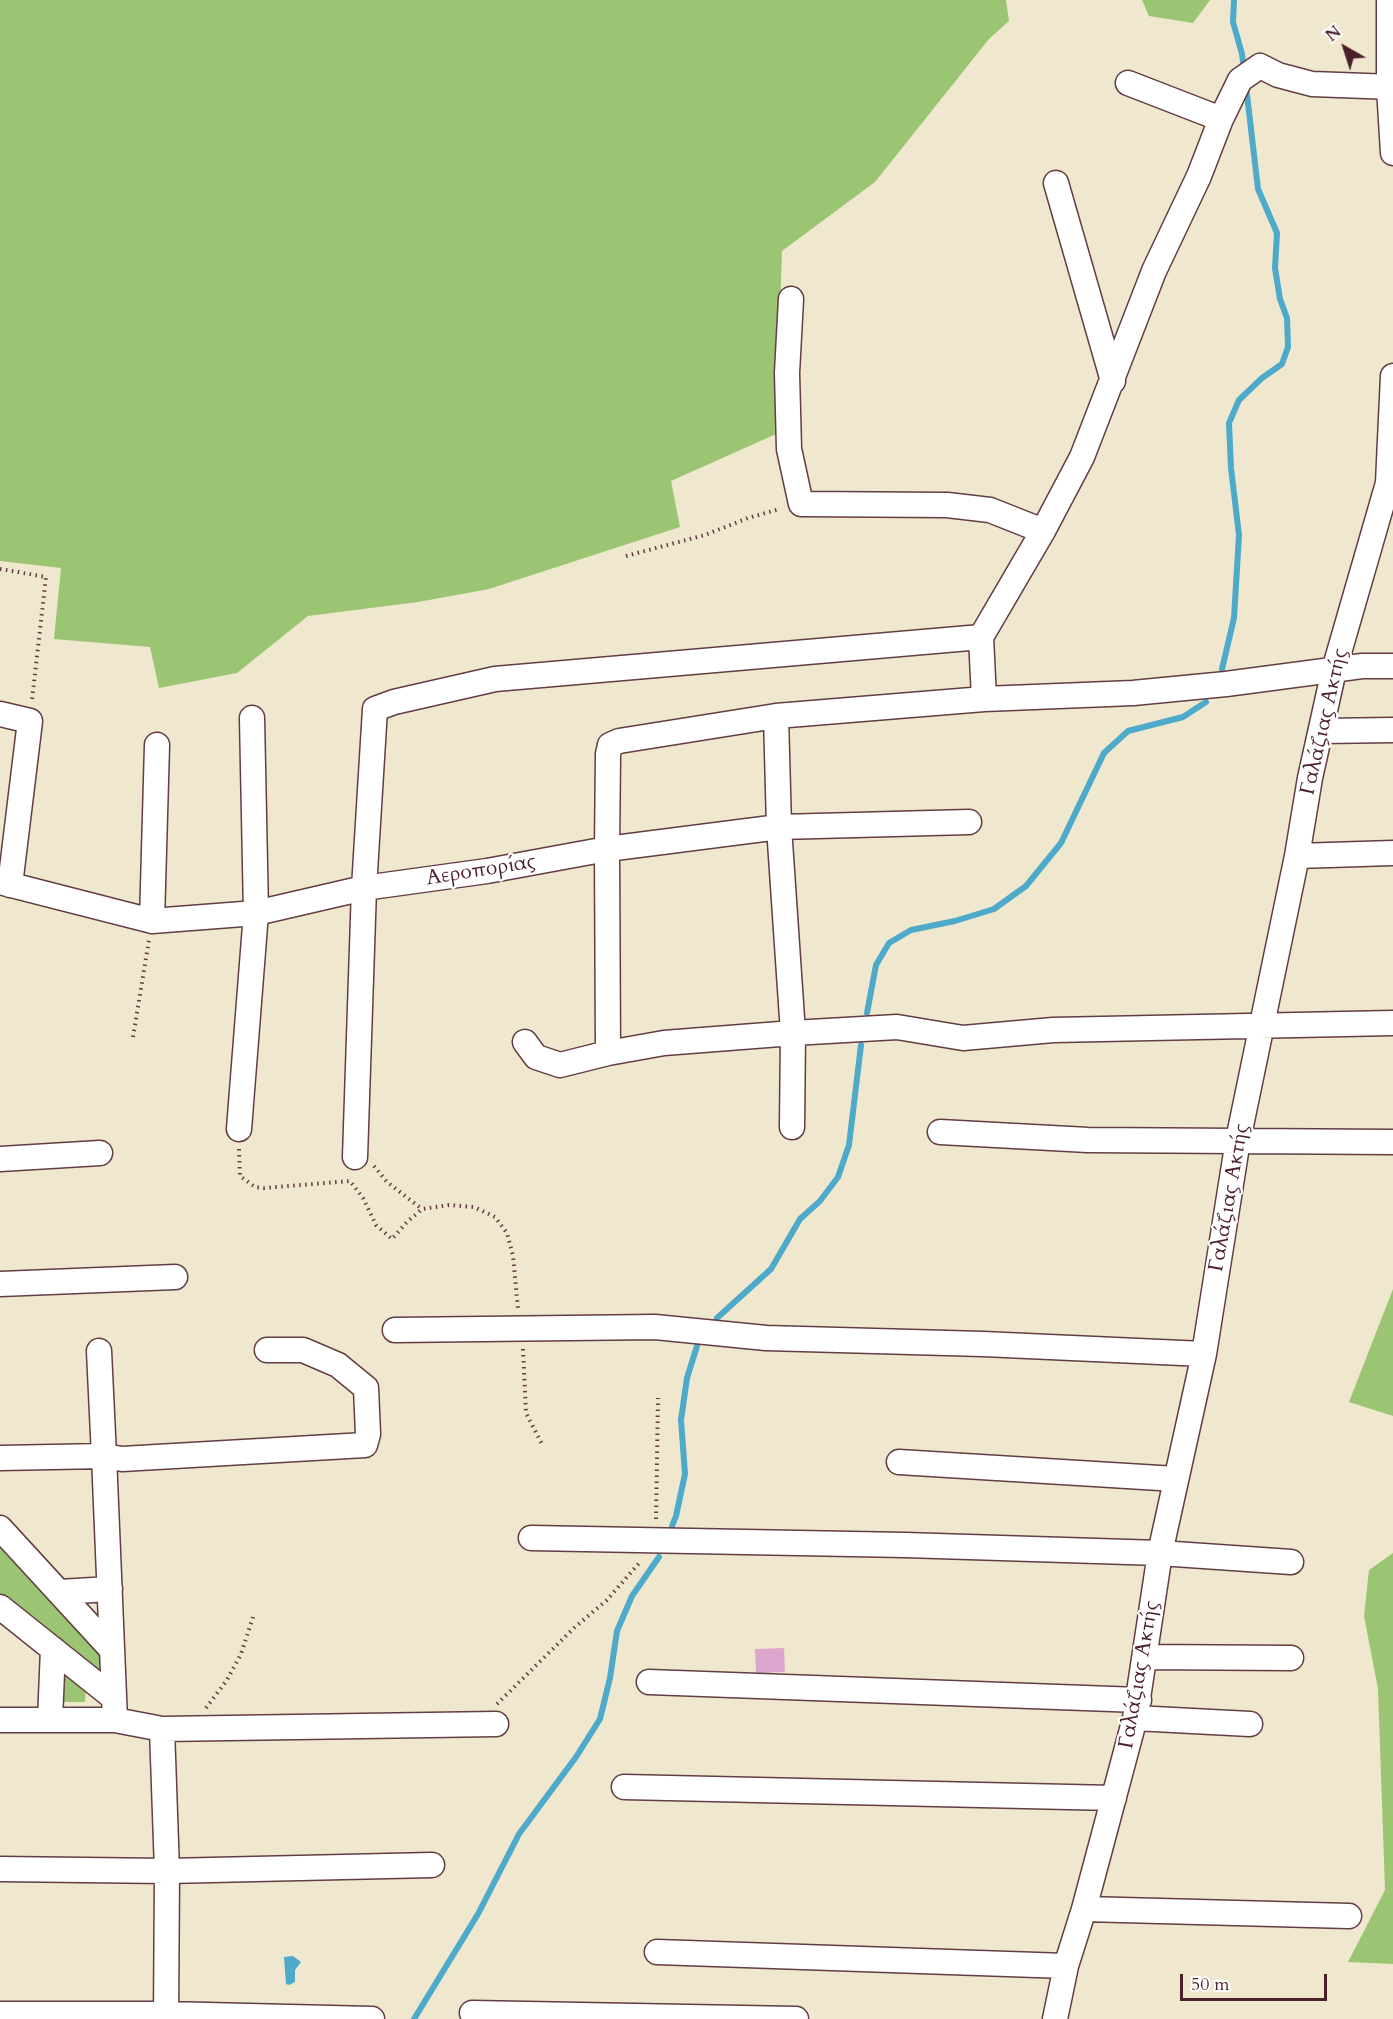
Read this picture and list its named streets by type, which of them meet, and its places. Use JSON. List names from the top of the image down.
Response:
{
  "streets": {
    "street": ["Γαλάζιας Ακτής", "Αεροπορίας"]
  },
  "scale_bar": "50 m",
  "north": "top left"
}
